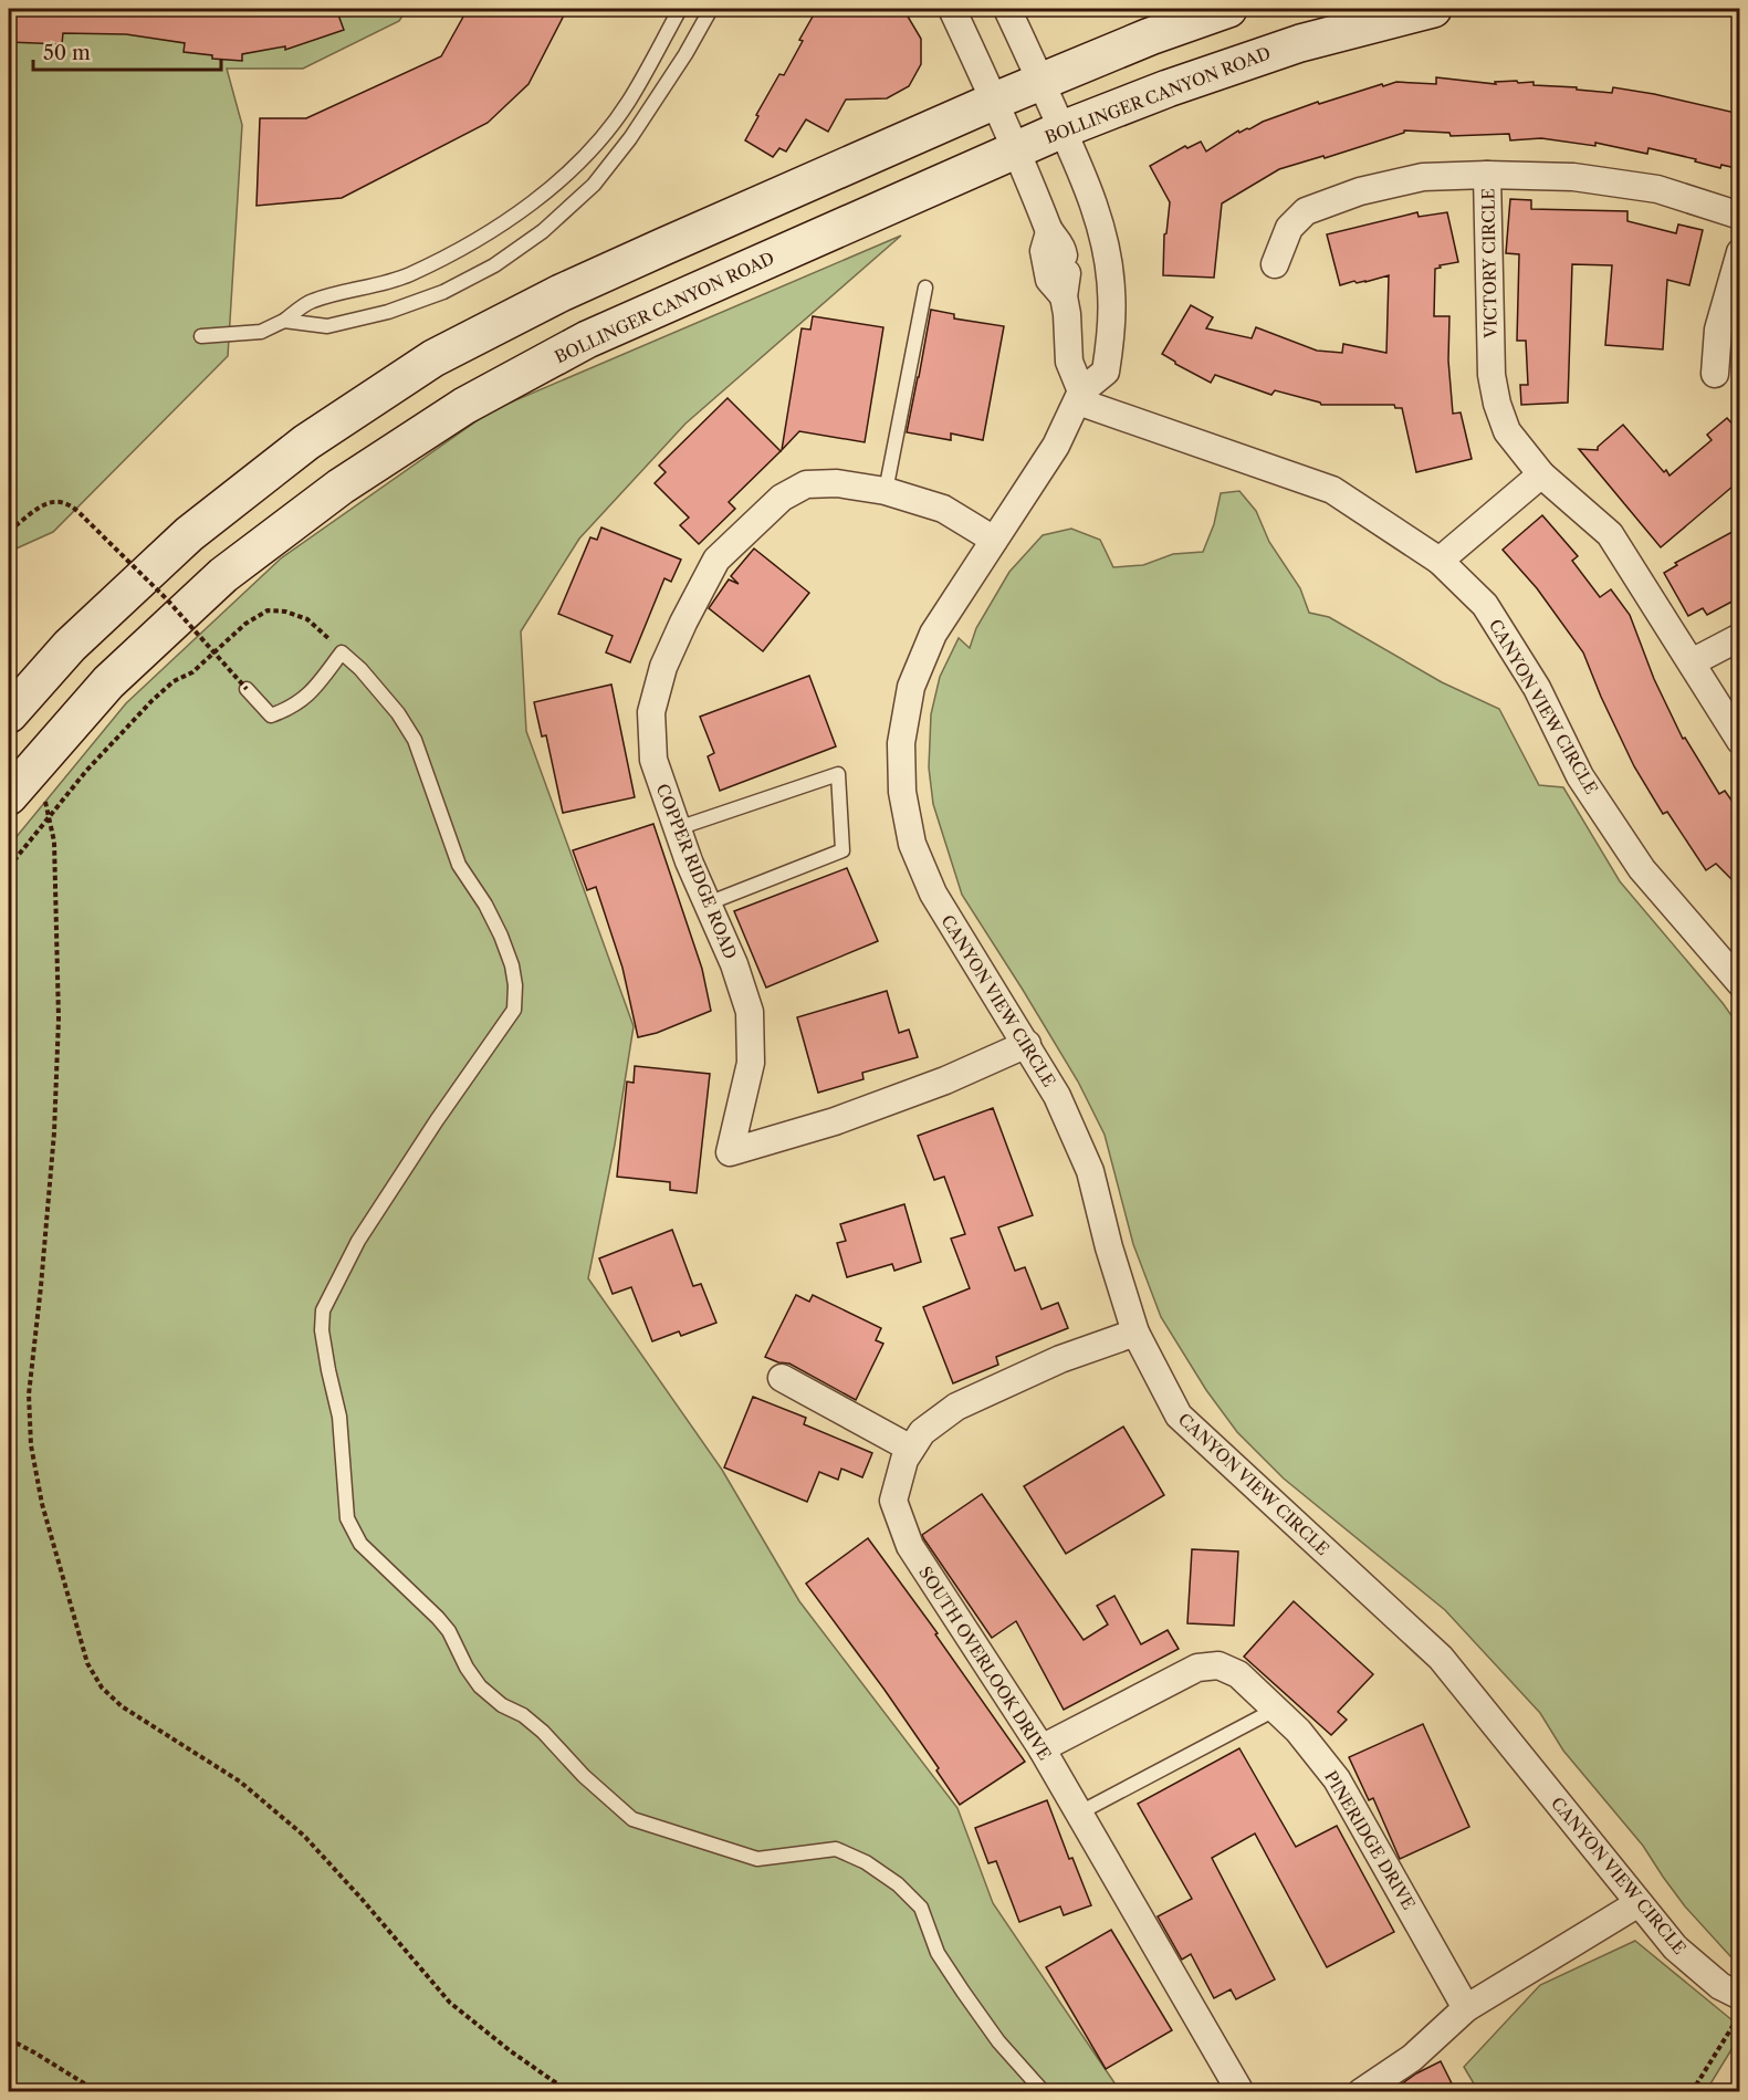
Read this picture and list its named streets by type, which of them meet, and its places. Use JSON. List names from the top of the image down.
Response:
{
  "streets": {
    "main road": ["BOLLINGER CANYON ROAD"],
    "street": [
      "VICTORY CIRCLE",
      "CANYON VIEW CIRCLE",
      "COPPER RIDGE ROAD",
      "SOUTH OVERLOOK DRIVE",
      "PINERIDGE DRIVE"
    ]
  },
  "crossings": [
    ["BOLLINGER CANYON ROAD", "CANYON VIEW CIRCLE"],
    ["CANYON VIEW CIRCLE", "COPPER RIDGE ROAD"],
    ["CANYON VIEW CIRCLE", "SOUTH OVERLOOK DRIVE"],
    ["SOUTH OVERLOOK DRIVE", "PINERIDGE DRIVE"]
  ],
  "scale_bar": "50 m"
}
